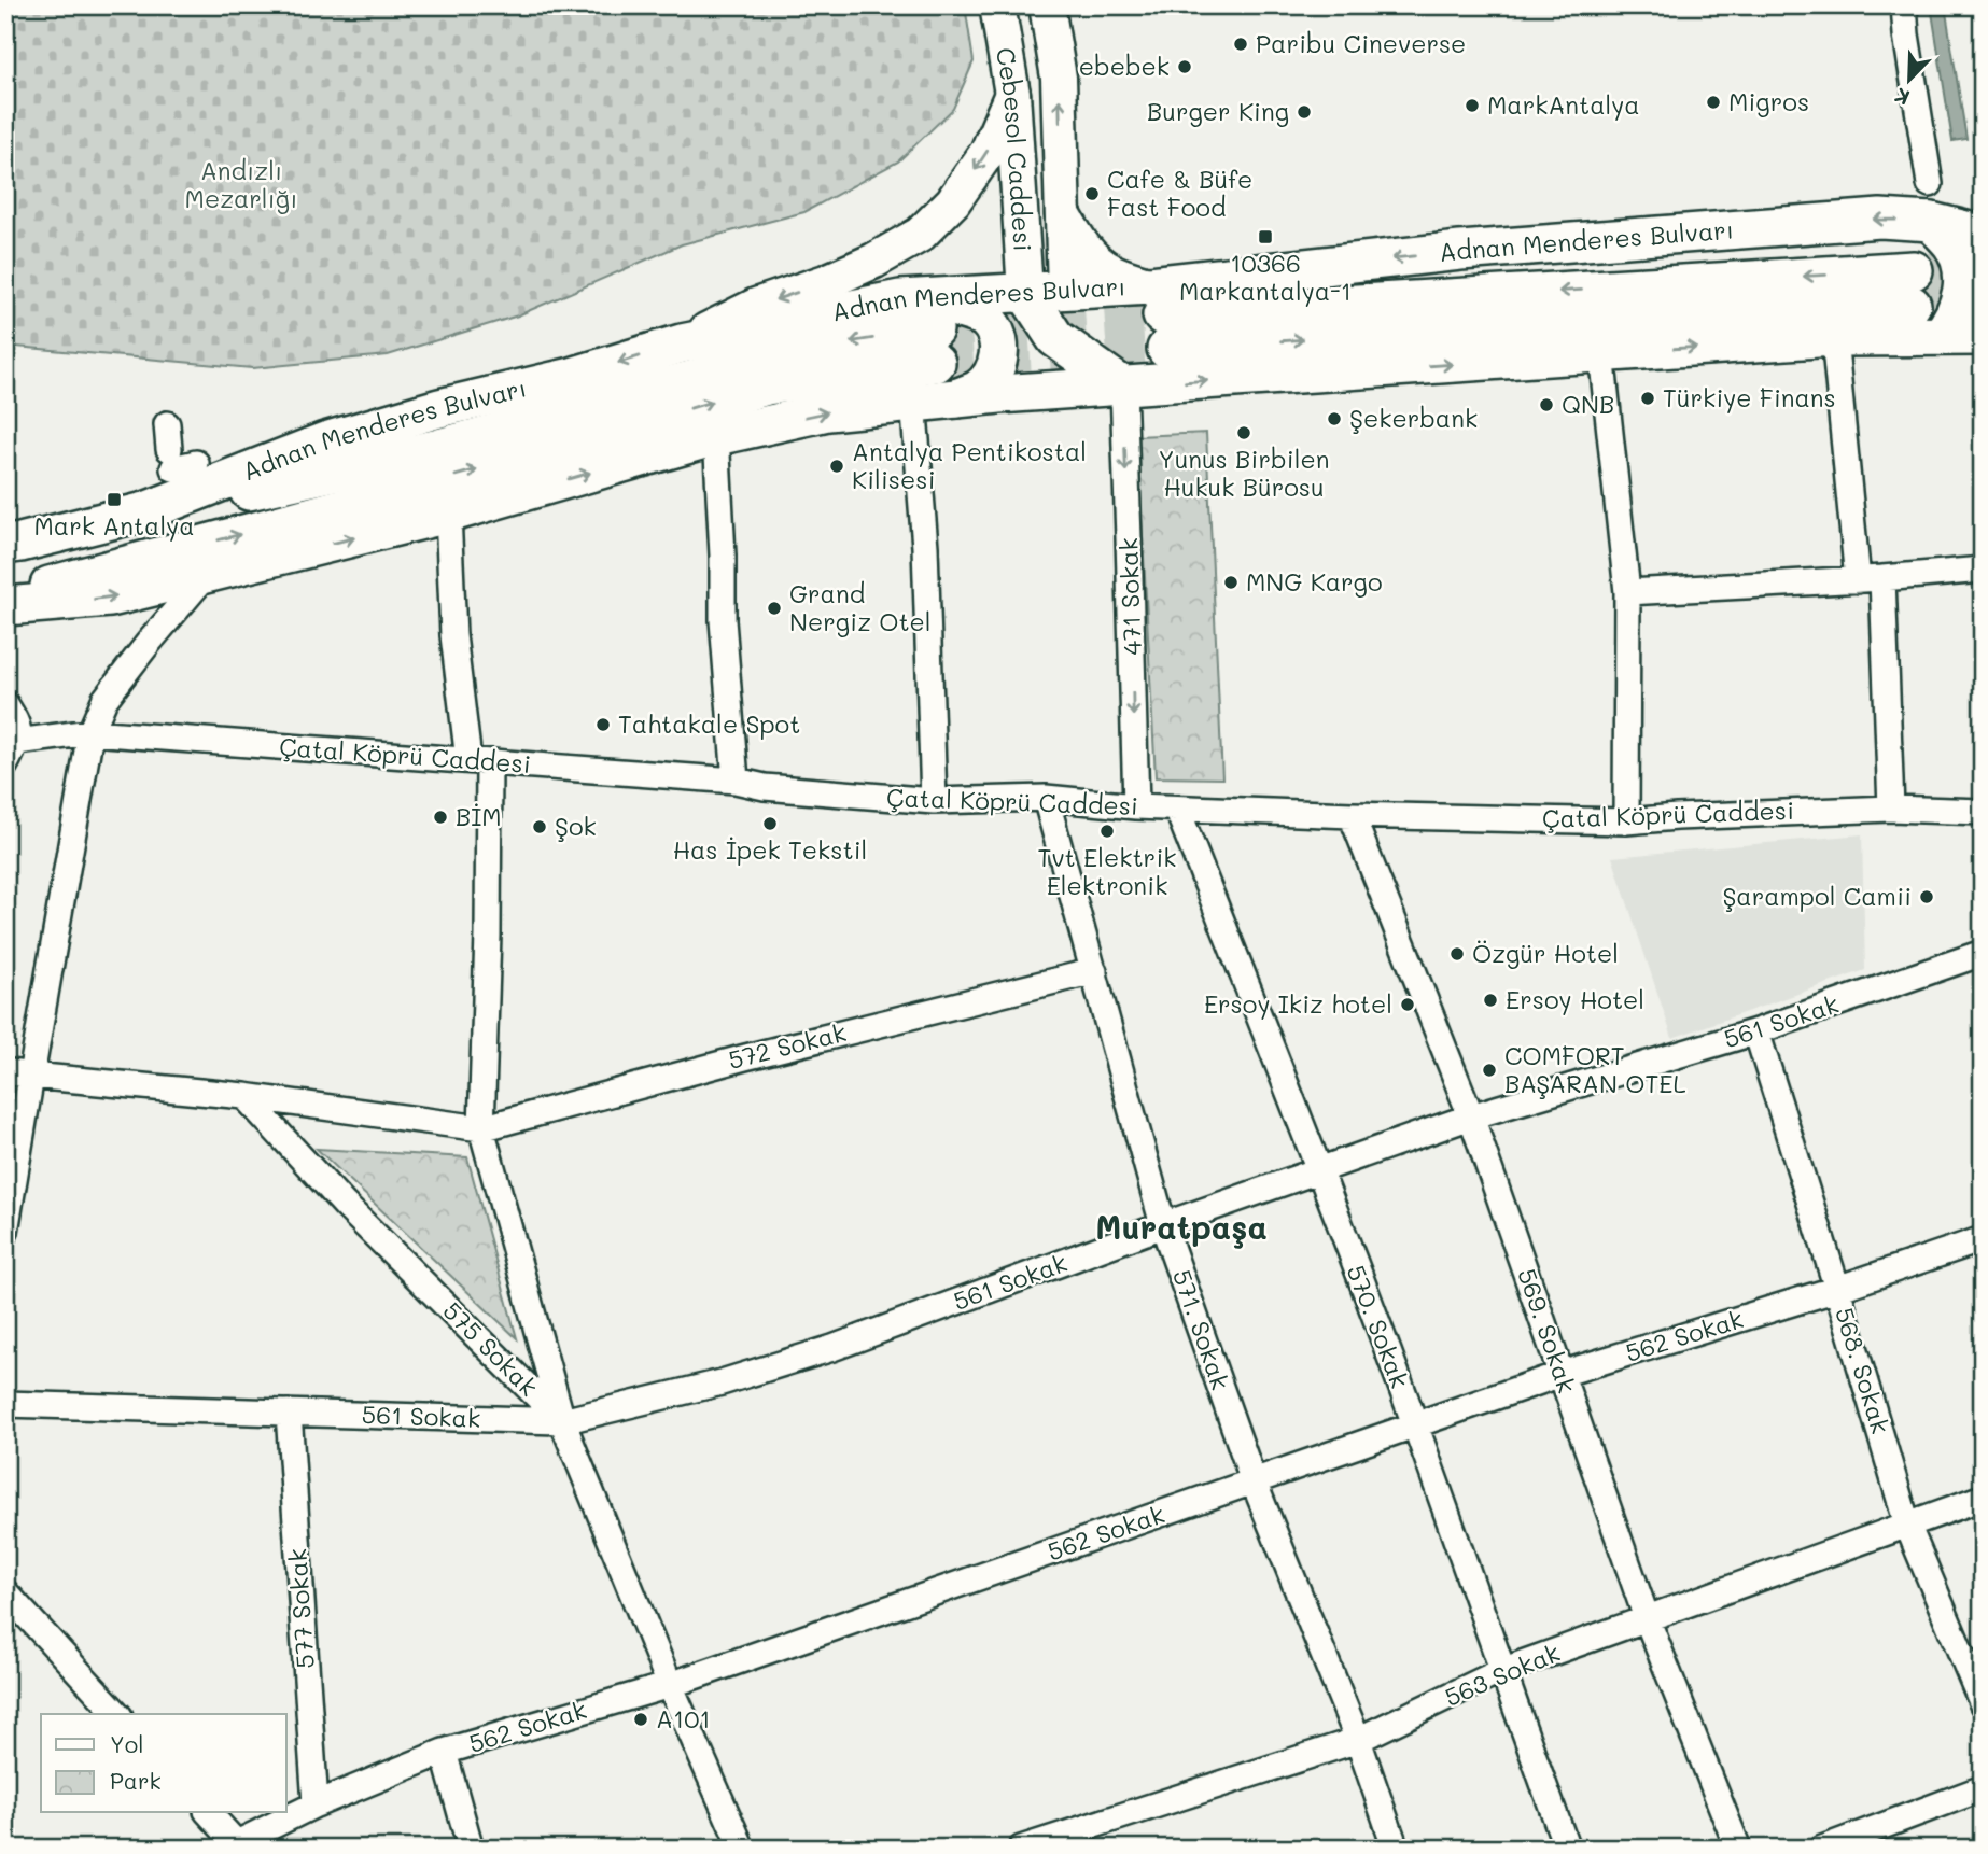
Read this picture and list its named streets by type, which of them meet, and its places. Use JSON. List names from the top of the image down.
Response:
{
  "streets": {
    "main road": ["Cebesol Caddesi", "Adnan Menderes Bulvarı"],
    "street": [
      "471 Sokak",
      "Çatal Köprü Caddesi",
      "561 Sokak",
      "572 Sokak",
      "570. Sokak",
      "571. Sokak",
      "569. Sokak",
      "562 Sokak",
      "575 Sokak",
      "568. Sokak",
      "577 Sokak",
      "563 Sokak"
    ]
  },
  "crossings": [
    ["Cebesol Caddesi", "Adnan Menderes Bulvarı"],
    ["471 Sokak", "Çatal Köprü Caddesi"],
    ["Çatal Köprü Caddesi", "570. Sokak"],
    ["Çatal Köprü Caddesi", "571. Sokak"],
    ["Çatal Köprü Caddesi", "569. Sokak"],
    ["561 Sokak", "570. Sokak"],
    ["561 Sokak", "571. Sokak"],
    ["561 Sokak", "569. Sokak"],
    ["561 Sokak", "575 Sokak"],
    ["561 Sokak", "568. Sokak"],
    ["561 Sokak", "577 Sokak"],
    ["572 Sokak", "571. Sokak"],
    ["570. Sokak", "562 Sokak"],
    ["570. Sokak", "563 Sokak"],
    ["571. Sokak", "562 Sokak"],
    ["571. Sokak", "563 Sokak"],
    ["569. Sokak", "562 Sokak"],
    ["569. Sokak", "563 Sokak"],
    ["562 Sokak", "575 Sokak"],
    ["562 Sokak", "568. Sokak"],
    ["562 Sokak", "577 Sokak"],
    ["568. Sokak", "563 Sokak"]
  ],
  "districts": ["Muratpaşa"],
  "parks": ["Andızlı Mezarlığı"],
  "places": {
    "other": [
      "Paribu Cineverse",
      "ebebek",
      "Migros",
      "MarkAntalya",
      "Burger King",
      "Cafe & Büfe Fast Food",
      "Türkiye Finans",
      "QNB",
      "Şekerbank",
      "Yunus Birbilen Hukuk Bürosu",
      "Antalya Pentikostal Kilisesi",
      "MNG Kargo",
      "Grand Nergiz Otel",
      "Tahtakale Spot",
      "BİM",
      "Has İpek Tekstil",
      "Şok",
      "Tvt Elektrik Elektronik",
      "Şarampol Camii",
      "Özgür Hotel",
      "Ersoy Hotel",
      "Ersoy Ikiz hotel",
      "COMFORT BAŞARAN OTEL",
      "A101"
    ],
    "transit": ["10366 Markantalya-1", "Mark Antalya"]
  },
  "legend": ["Yol", "Park"],
  "north": "bottom left"
}
